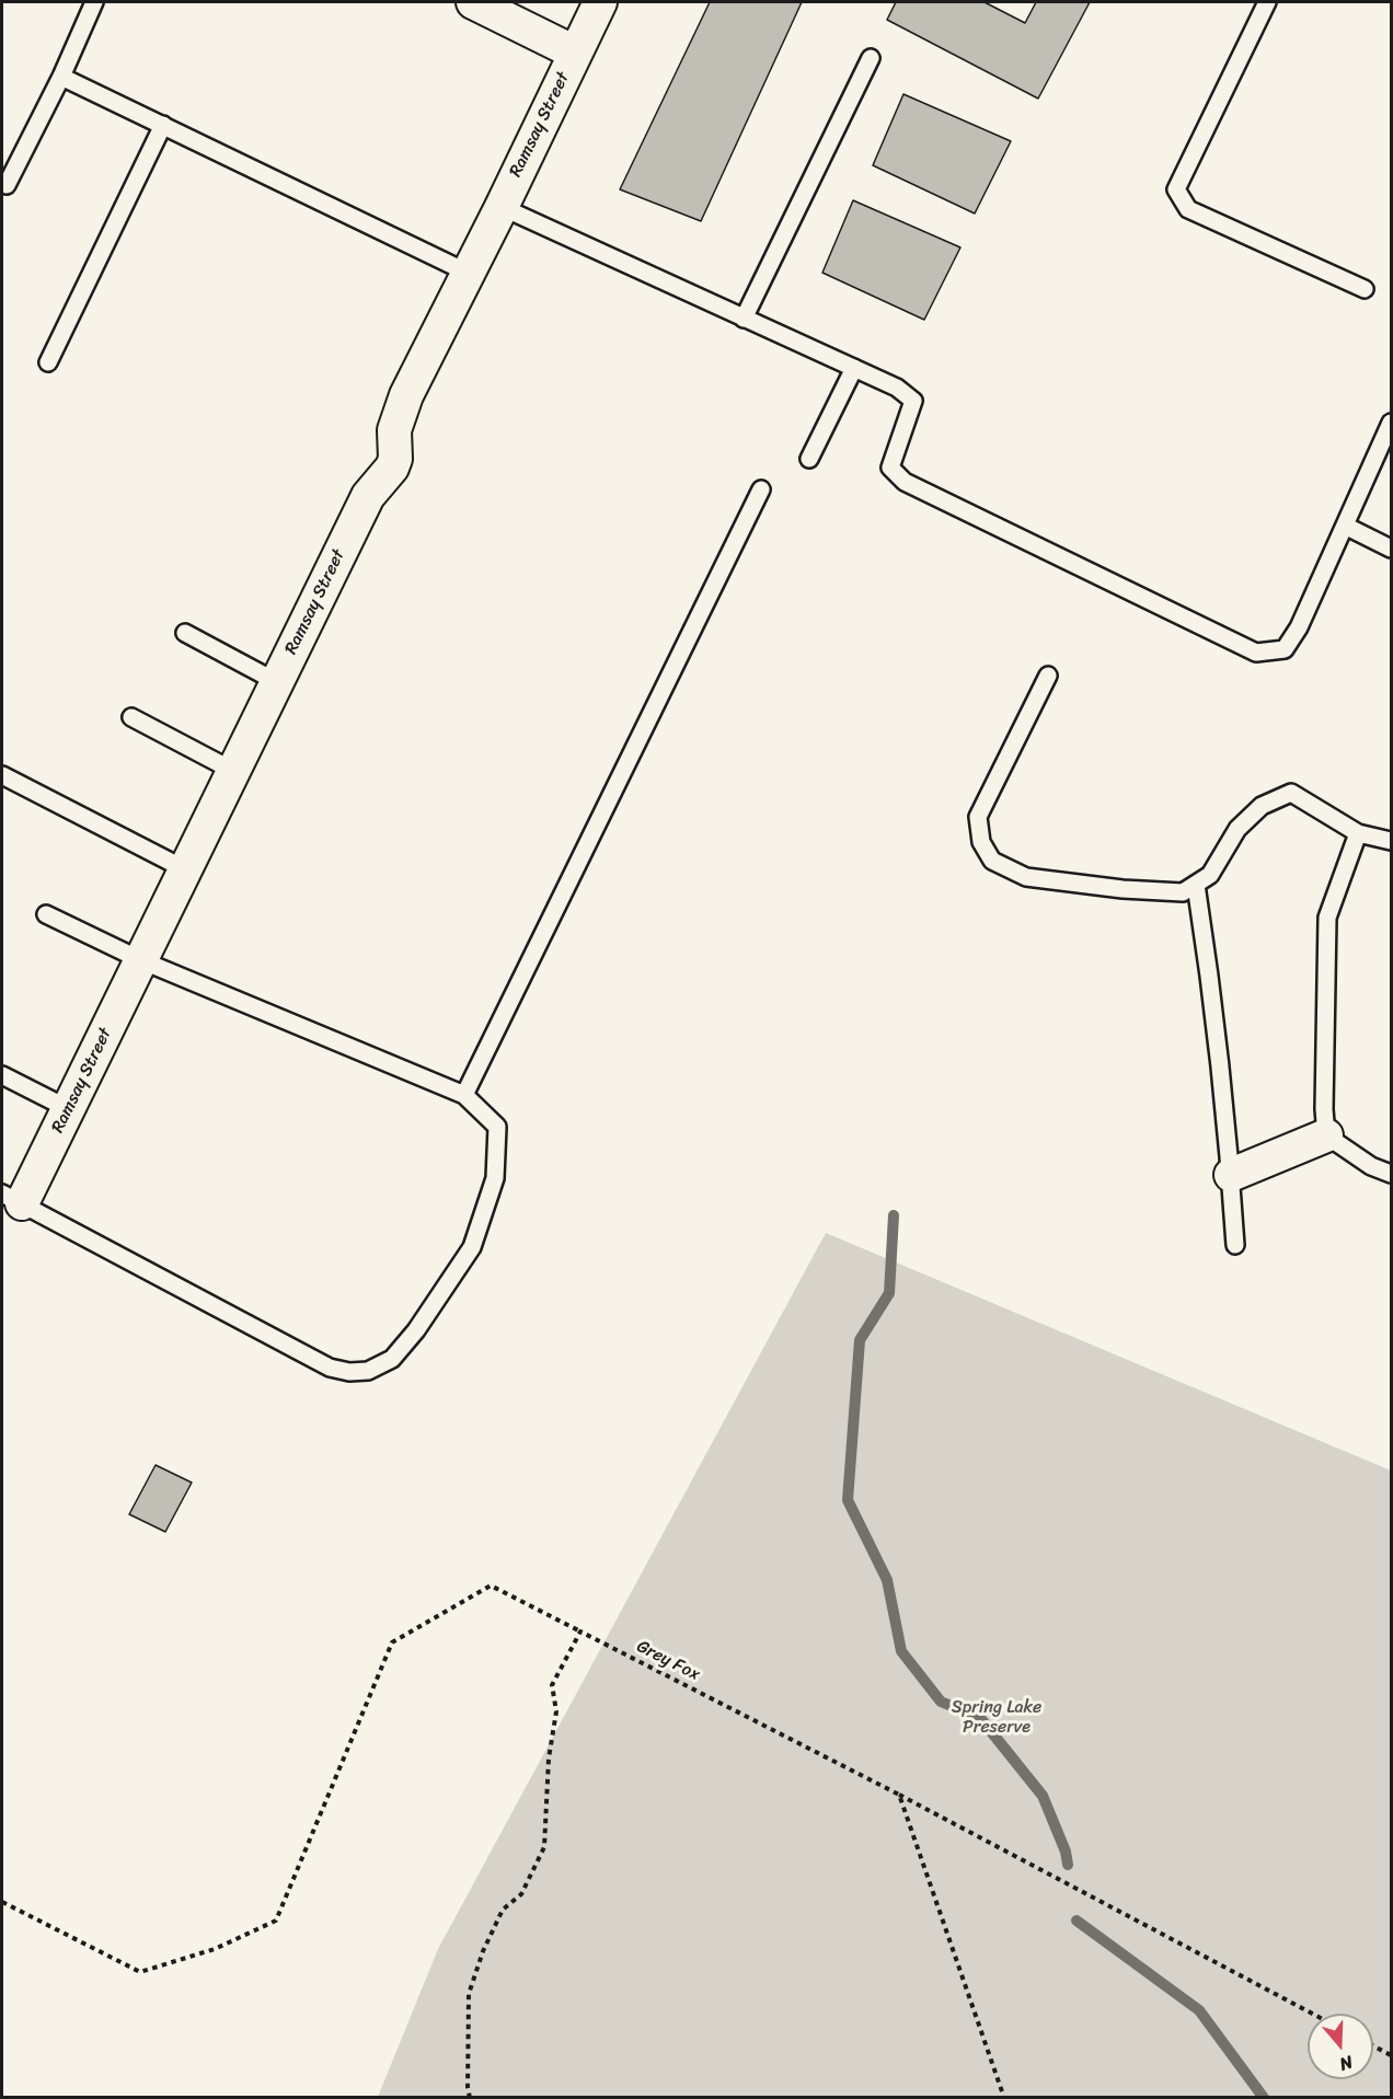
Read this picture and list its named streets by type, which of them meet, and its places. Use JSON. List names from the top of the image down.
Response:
{
  "streets": {
    "street": ["Ramsay Street"],
    "path": ["Grey Fox"]
  },
  "parks": ["Spring Lake Preserve"],
  "north": "bottom"
}
